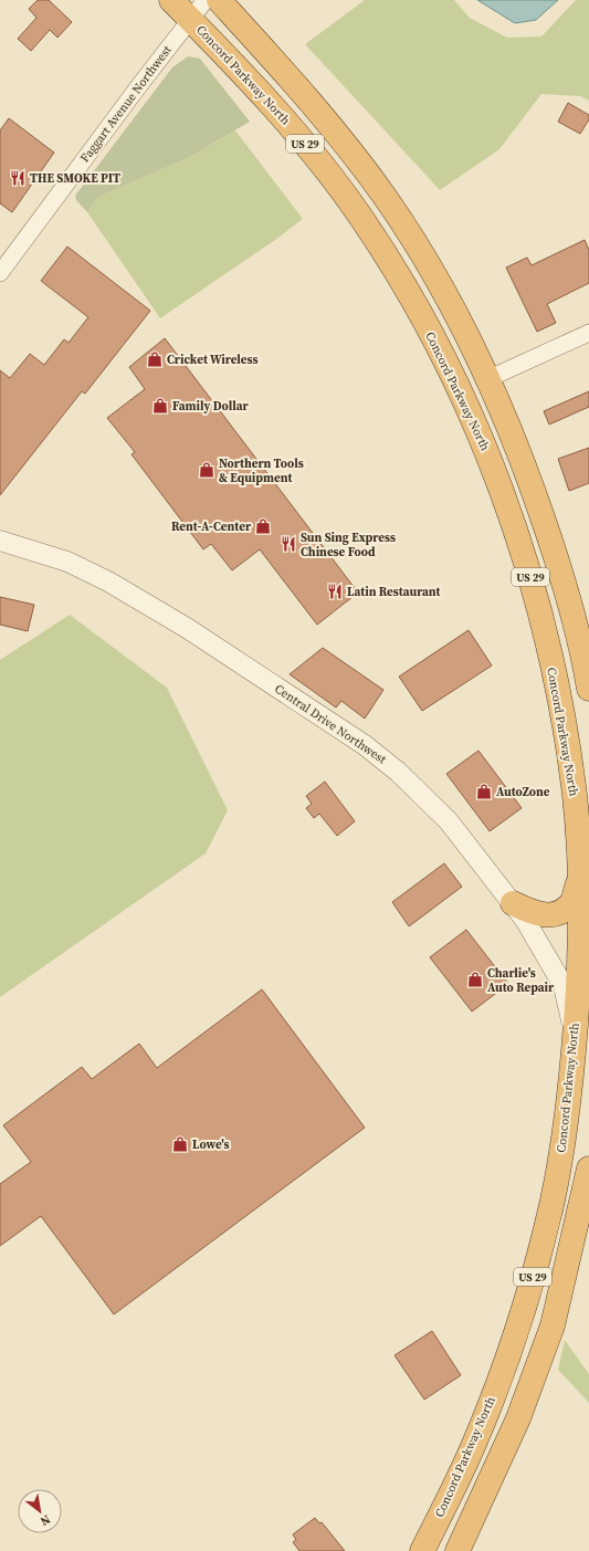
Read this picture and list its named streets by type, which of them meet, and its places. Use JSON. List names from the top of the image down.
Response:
{
  "streets": {
    "highway": ["Concord Parkway North", "US 29"],
    "street": ["Faggart Avenue Northwest", "Central Drive Northwest"]
  },
  "crossings": [
    ["Concord Parkway North", "Faggart Avenue Northwest"],
    ["Concord Parkway North", "Central Drive Northwest"]
  ],
  "places": {
    "restaurant": ["THE SMOKE PIT", "Sun Sing Express Chinese Food", "Latin Restaurant"],
    "shop": [
      "Cricket Wireless",
      "Family Dollar",
      "Northern Tools & Equipment",
      "Rent-A-Center",
      "AutoZone",
      "Charlie's Auto Repair",
      "Lowe's"
    ]
  },
  "north": "bottom right"
}
